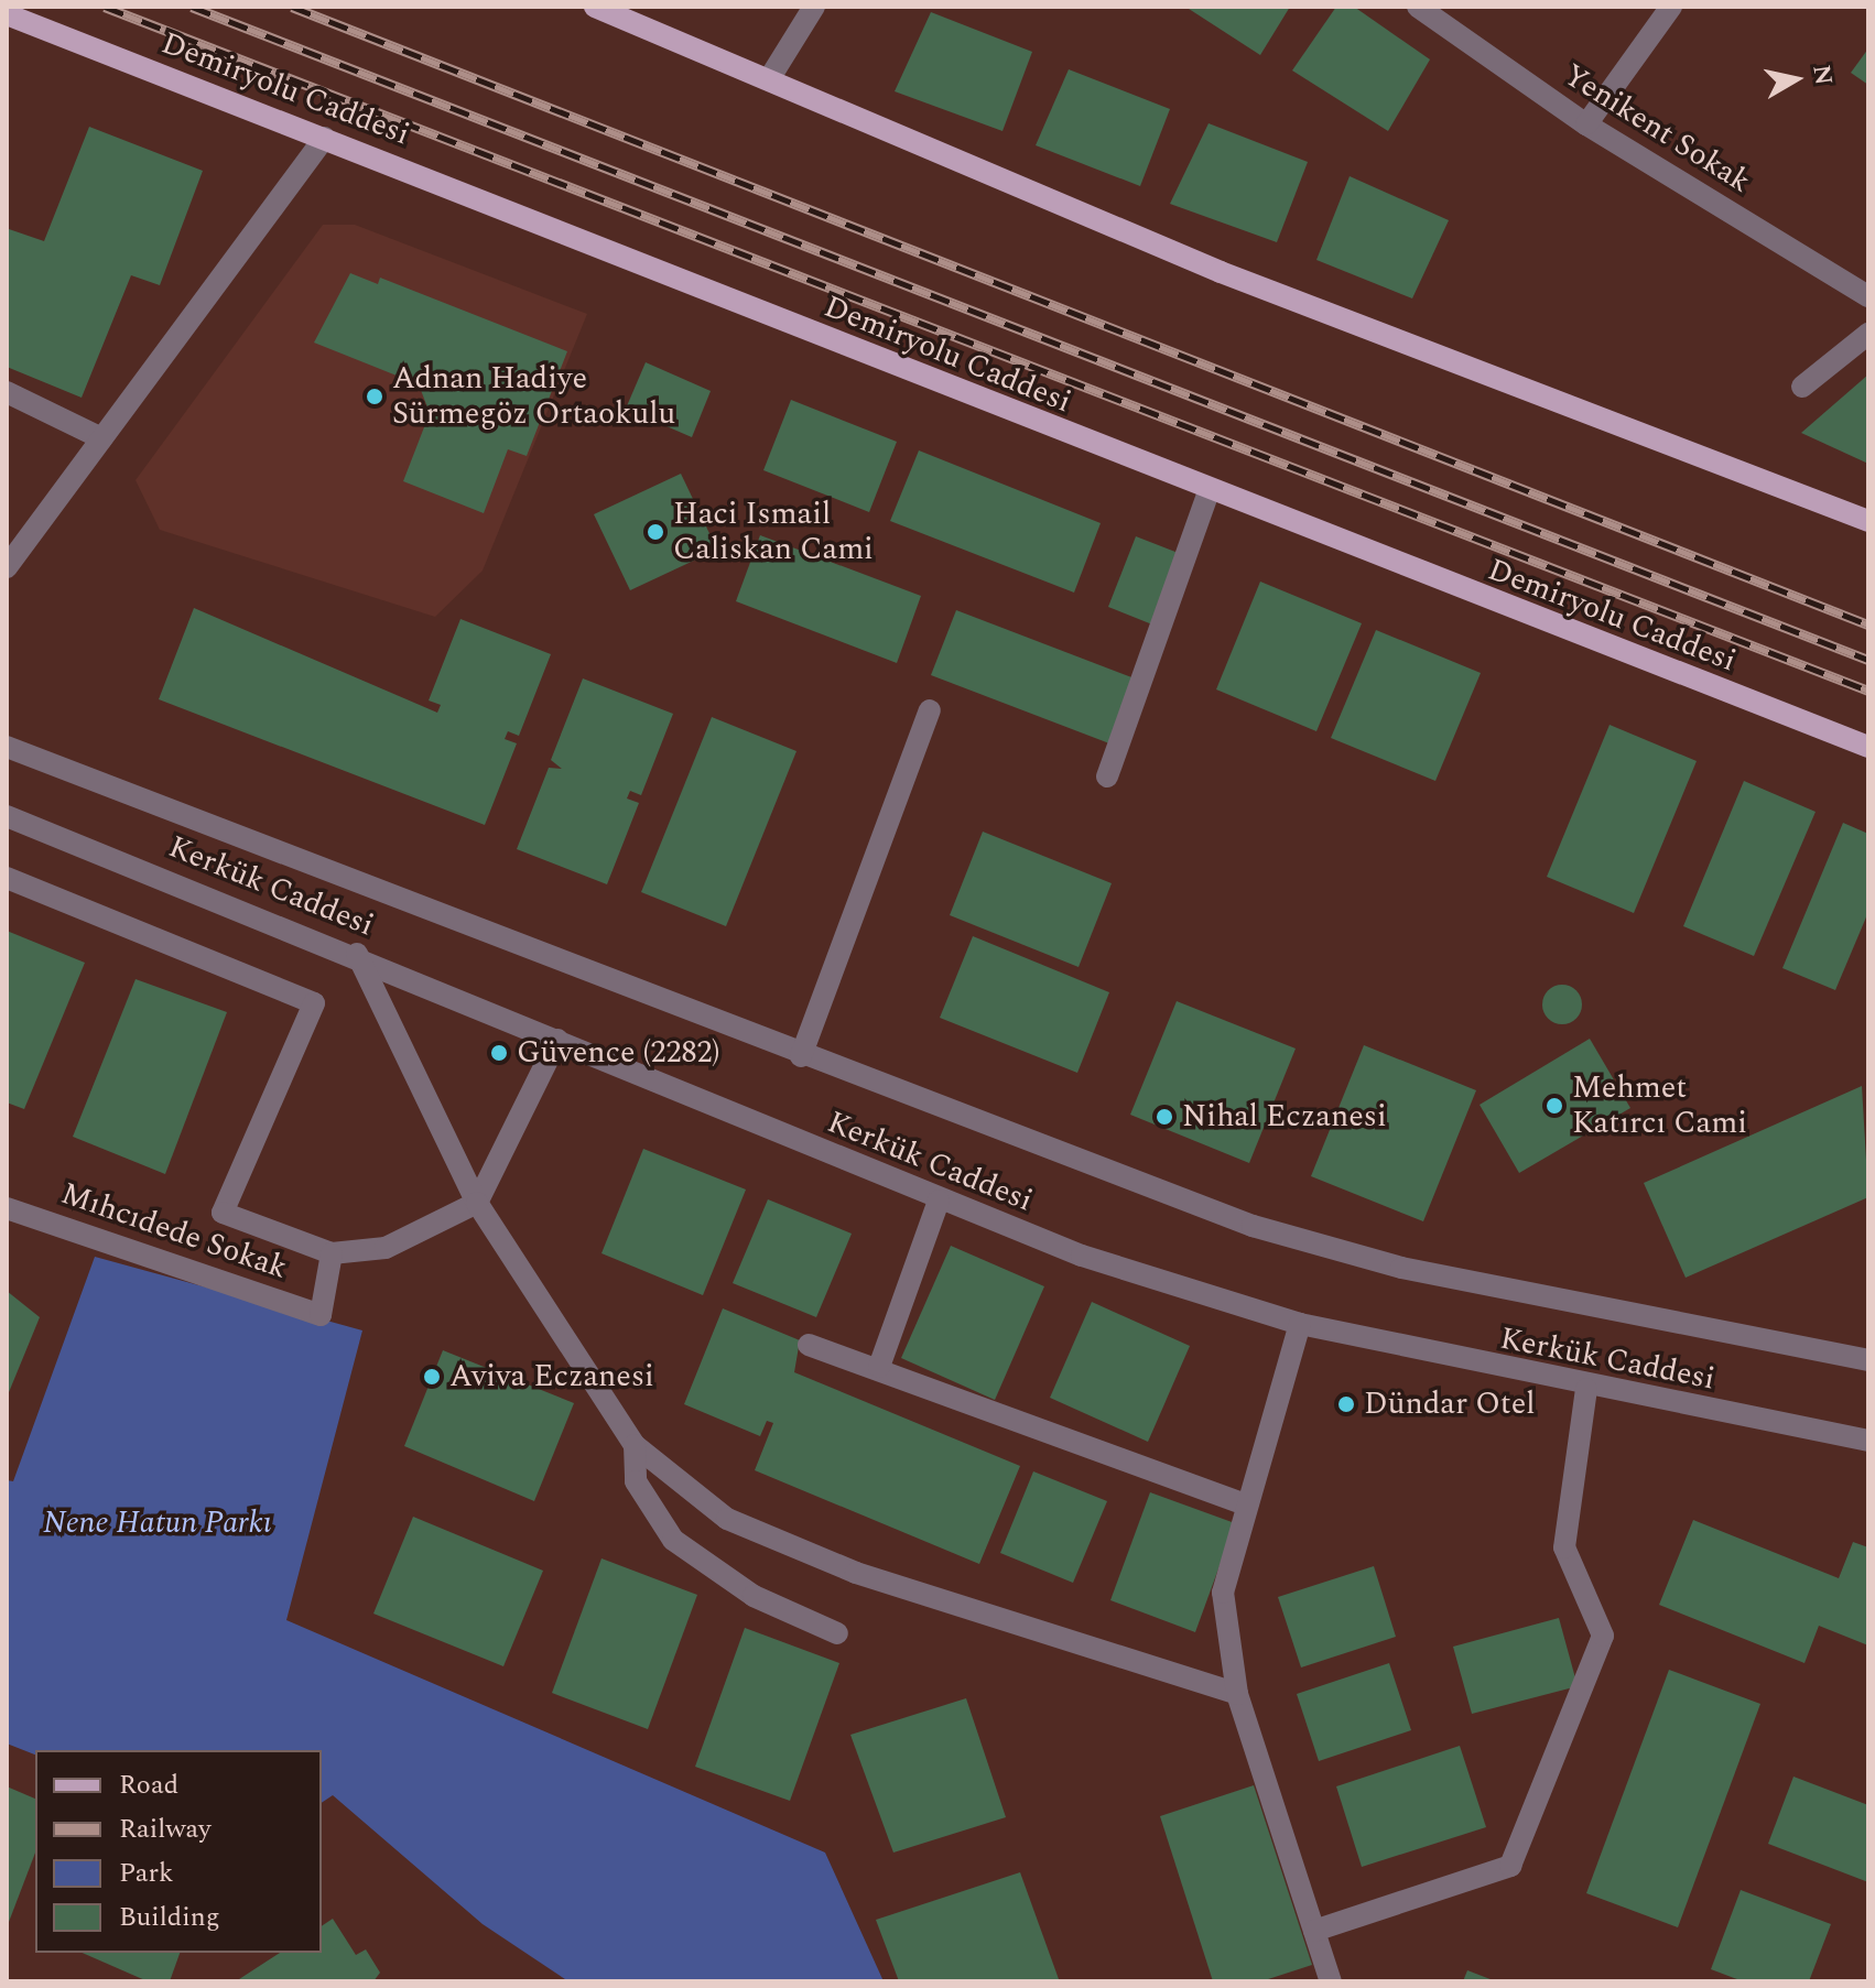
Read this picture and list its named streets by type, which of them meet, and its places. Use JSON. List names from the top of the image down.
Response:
{
  "streets": {
    "main road": ["Demiryolu Caddesi"],
    "street": ["Yenikent Sokak", "Kerkük Caddesi", "Mıhcıdede Sokak"]
  },
  "parks": ["Nene Hatun Parkı"],
  "places": [
    "Adnan Hadiye Sürmegöz Ortaokulu",
    "Haci Ismail Caliskan Cami",
    "Güvence (2282)",
    "Mehmet Katırcı Cami",
    "Nihal Eczanesi",
    "Aviva Eczanesi",
    "Dündar Otel"
  ],
  "legend": [
    "Road",
    "Railway",
    "Park",
    "Building"
  ],
  "north": "right"
}
